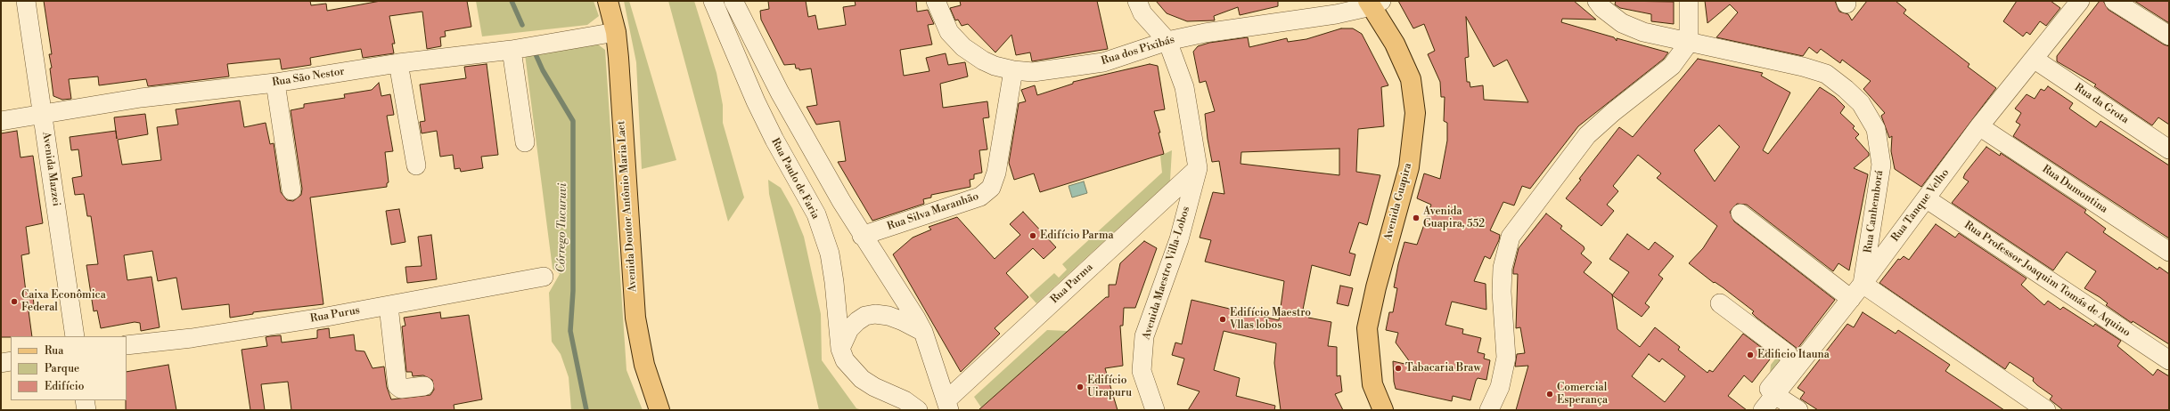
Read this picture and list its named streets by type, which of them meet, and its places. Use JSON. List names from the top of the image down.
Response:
{
  "streets": {
    "main road": ["Avenida Guapira", "Avenida Doutor Antônio Maria Laet"],
    "street": [
      "Rua dos Pixibás",
      "Rua São Nestor",
      "Rua da Grota",
      "Avenida Mazzei",
      "Rua Paulo de Faria",
      "Rua Dumontina",
      "Rua Tanque Velho",
      "Rua Silva Maranhão",
      "Rua Canhemborá",
      "Avenida Maestro Villa-Lobos",
      "Rua Professor Joaquim Tomás de Aquino",
      "Rua Parma",
      "Rua Purus"
    ]
  },
  "crossings": [
    ["Rua dos Pixibás", "Avenida Guapira"],
    ["Rua dos Pixibás", "Rua Silva Maranhão"],
    ["Rua dos Pixibás", "Avenida Maestro Villa-Lobos"],
    ["Rua São Nestor", "Avenida Mazzei"],
    ["Rua São Nestor", "Avenida Doutor Antônio Maria Laet"],
    ["Rua da Grota", "Rua Tanque Velho"],
    ["Rua Dumontina", "Rua Tanque Velho"],
    ["Rua Tanque Velho", "Rua Canhemborá"],
    ["Rua Tanque Velho", "Rua Professor Joaquim Tomás de Aquino"],
    ["Avenida Maestro Villa-Lobos", "Rua Parma"]
  ],
  "water": ["Córrego Tucuruvi"],
  "places": [
    "Avenida Guapira, 552",
    "Edifício Parma",
    "Caixa Econômica Federal",
    "Edifício Maestro Vllas lobos",
    "Edificio Itauna",
    "Tabacaria Braw",
    "Edifício Uirapuru",
    "Comercial Esperança"
  ],
  "legend": ["Rua", "Parque", "Edifício"]
}
